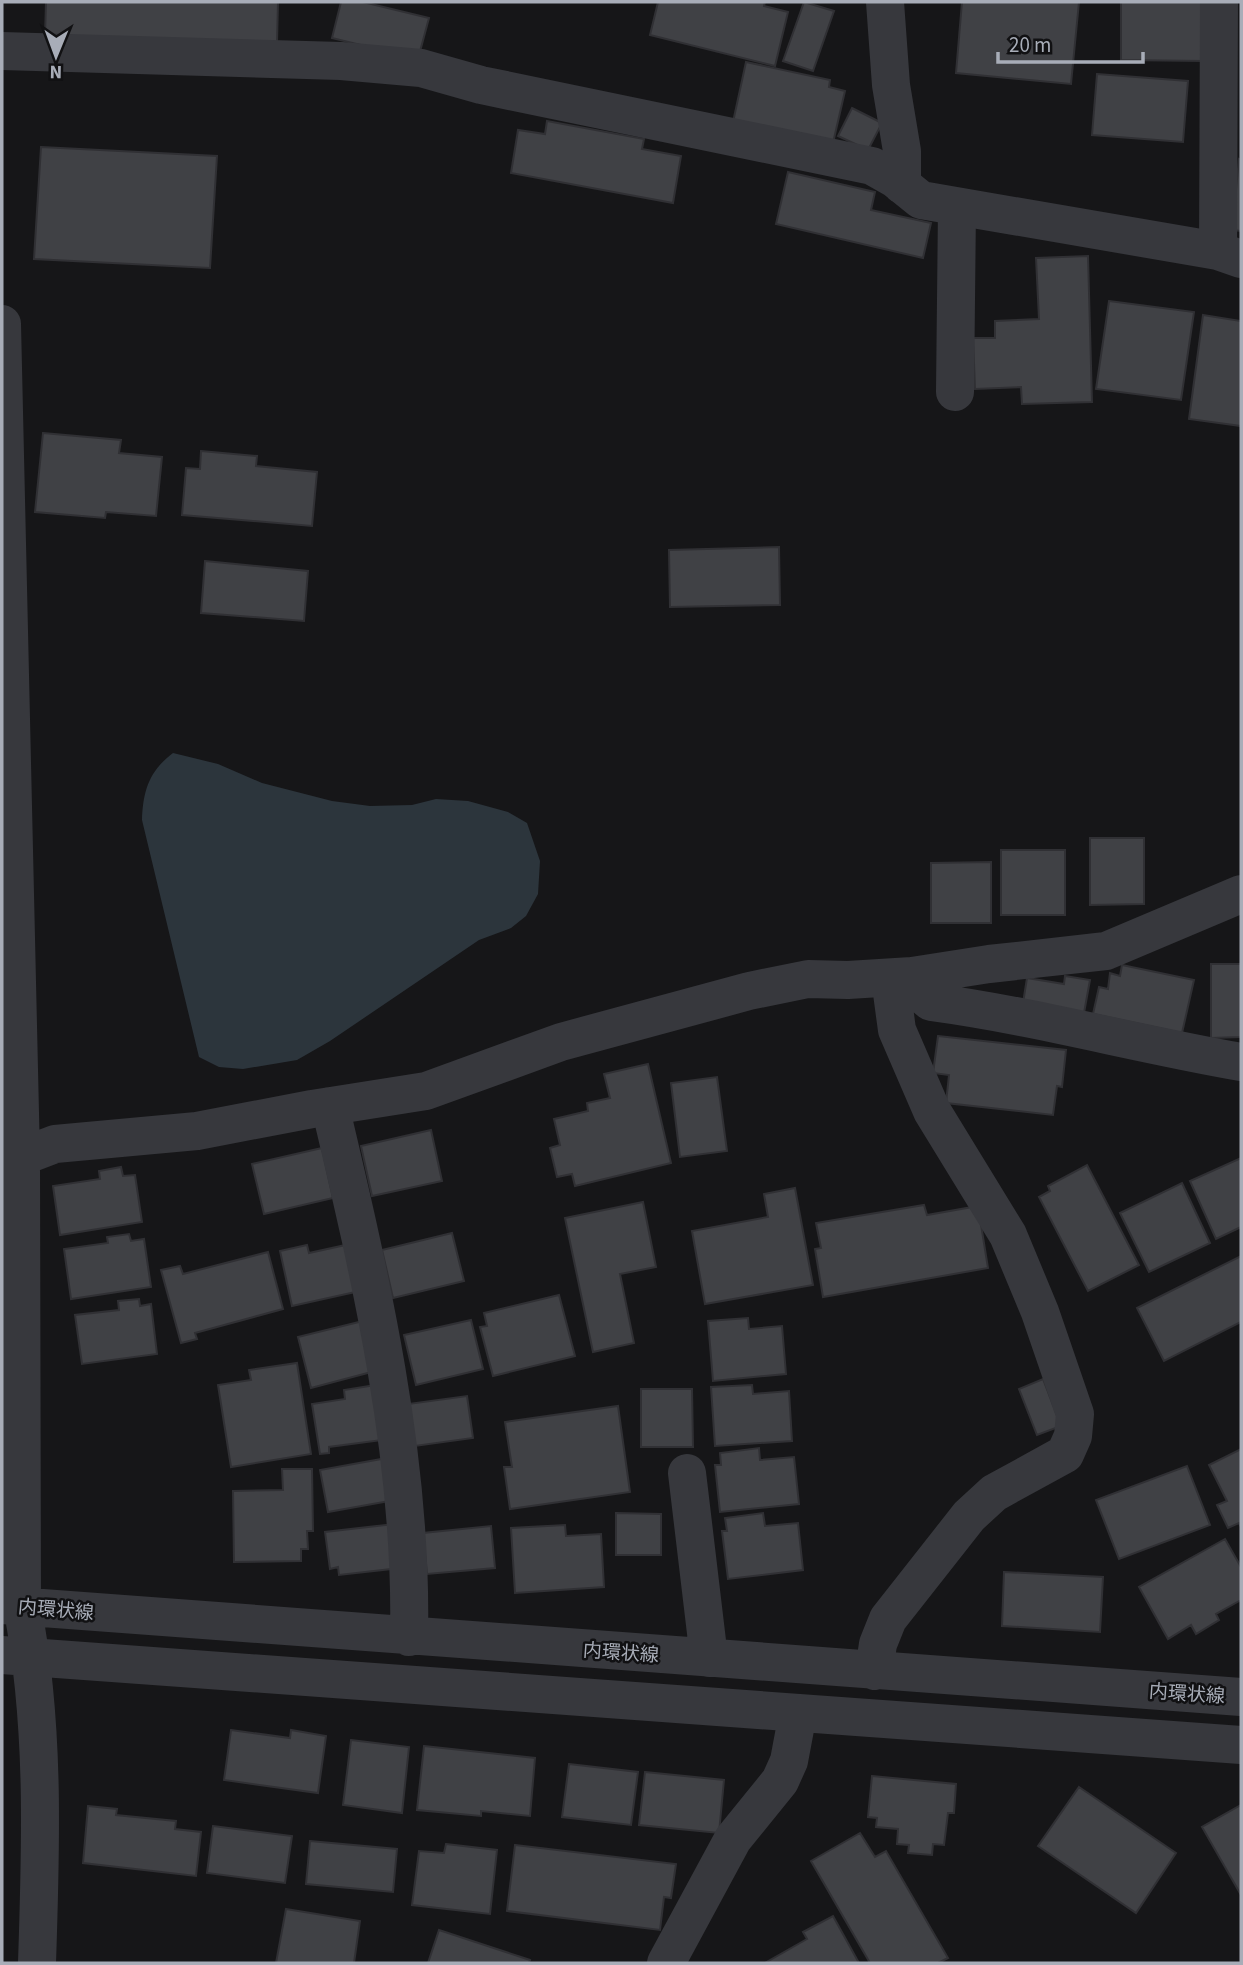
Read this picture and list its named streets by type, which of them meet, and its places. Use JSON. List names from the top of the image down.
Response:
{
  "streets": {
    "street": ["内環状線"]
  },
  "scale_bar": "20 m",
  "north": "bottom"
}
